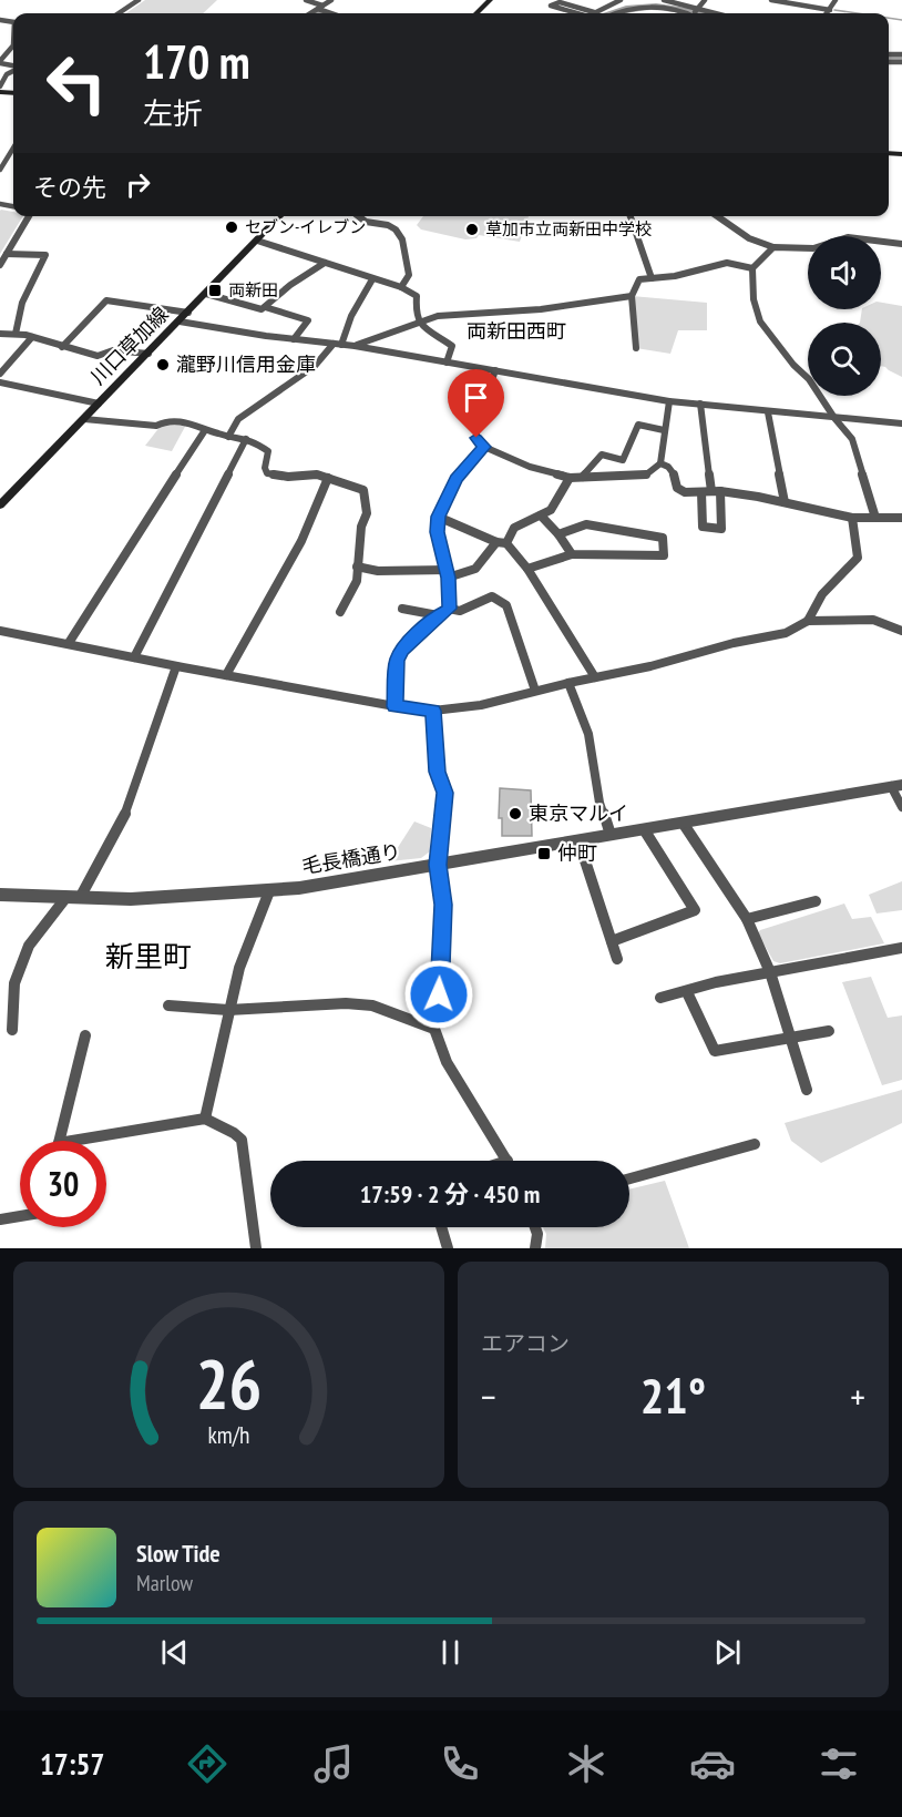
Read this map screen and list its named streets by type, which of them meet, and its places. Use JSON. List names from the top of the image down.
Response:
{
  "streets": {
    "main road": ["川口草加線"],
    "street": ["毛長橋通り"]
  },
  "districts": ["両新田西町", "新里町"],
  "places": {
    "other": [
      "セブン-イレブン",
      "草加市立両新田中学校",
      "瀧野川信用金庫",
      "東京マルイ"
    ],
    "transit": ["両新田", "仲町"]
  },
  "page": {
    "turn": ["170 m", "左折"],
    "then": "その先",
    "limit": "30",
    "trip": "17:59 · 2 分 · 450 m",
    "tile": "エアコン",
    "heat": ["−", "21°", "+"],
    "song": ["Slow Tide", "Marlow"],
    "tabs": "17:57",
    "gauge": ["26", "km/h"]
  }
}
